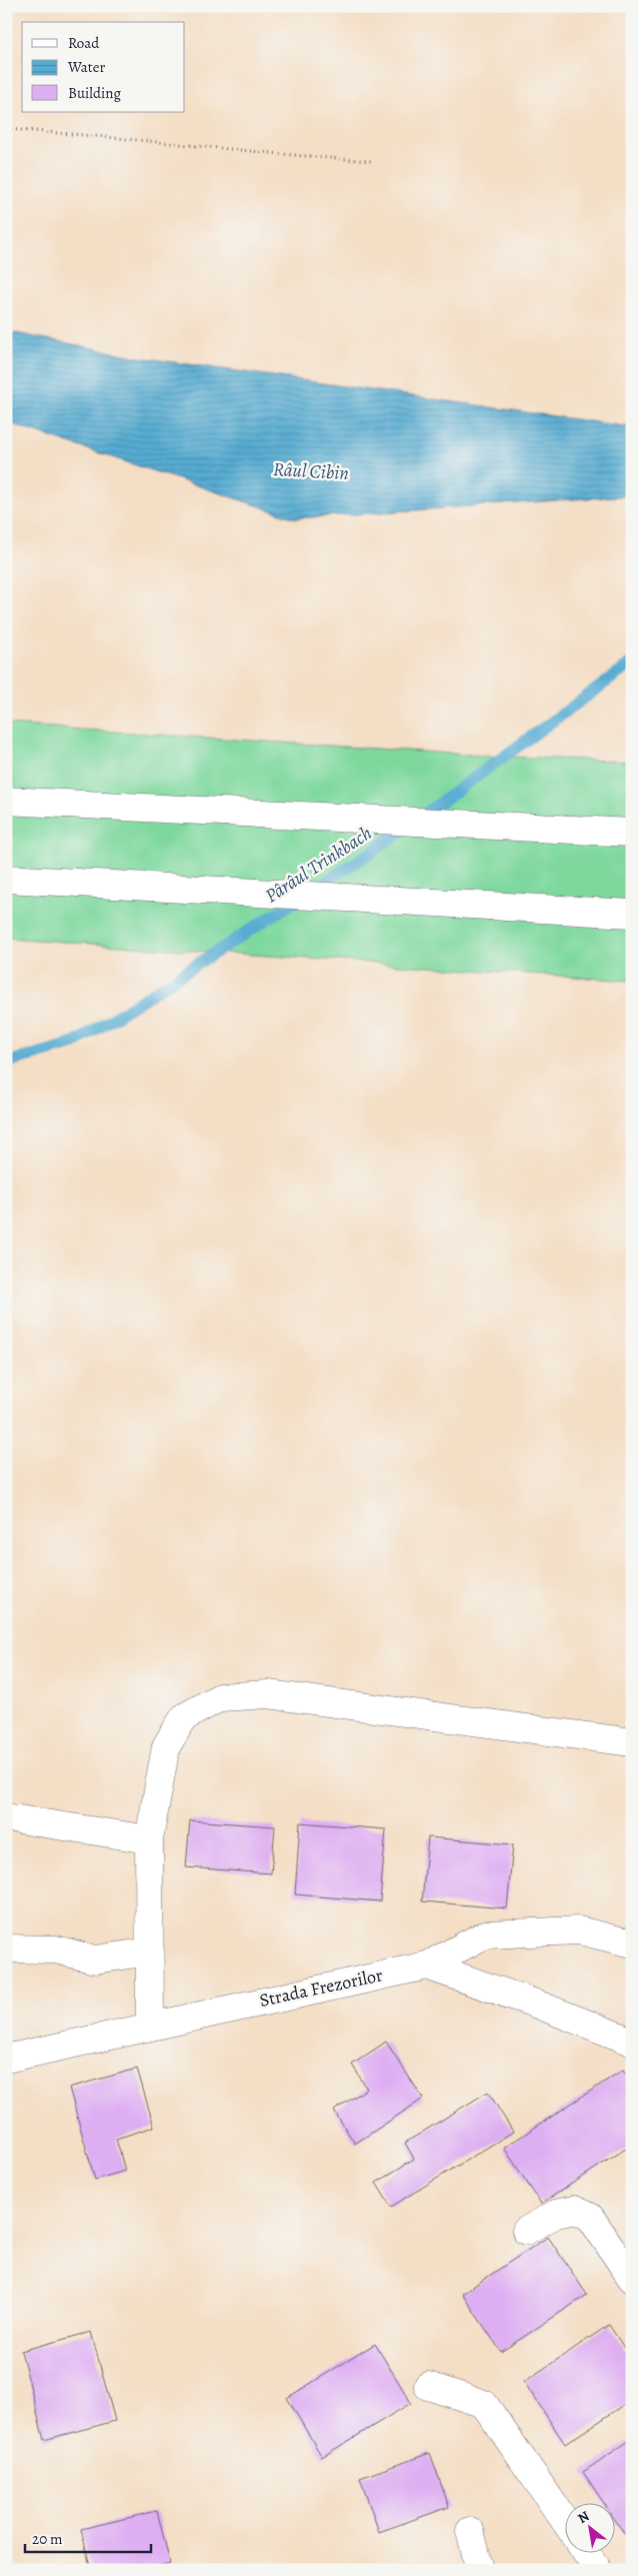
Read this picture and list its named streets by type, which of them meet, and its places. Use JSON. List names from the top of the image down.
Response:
{
  "streets": {
    "main road": ["Strada Frezorilor"]
  },
  "water": ["Râul Cibin", "Pârâul Trinkbach"],
  "legend": ["Road", "Water", "Building"],
  "scale_bar": "20 m",
  "north": "top left"
}
